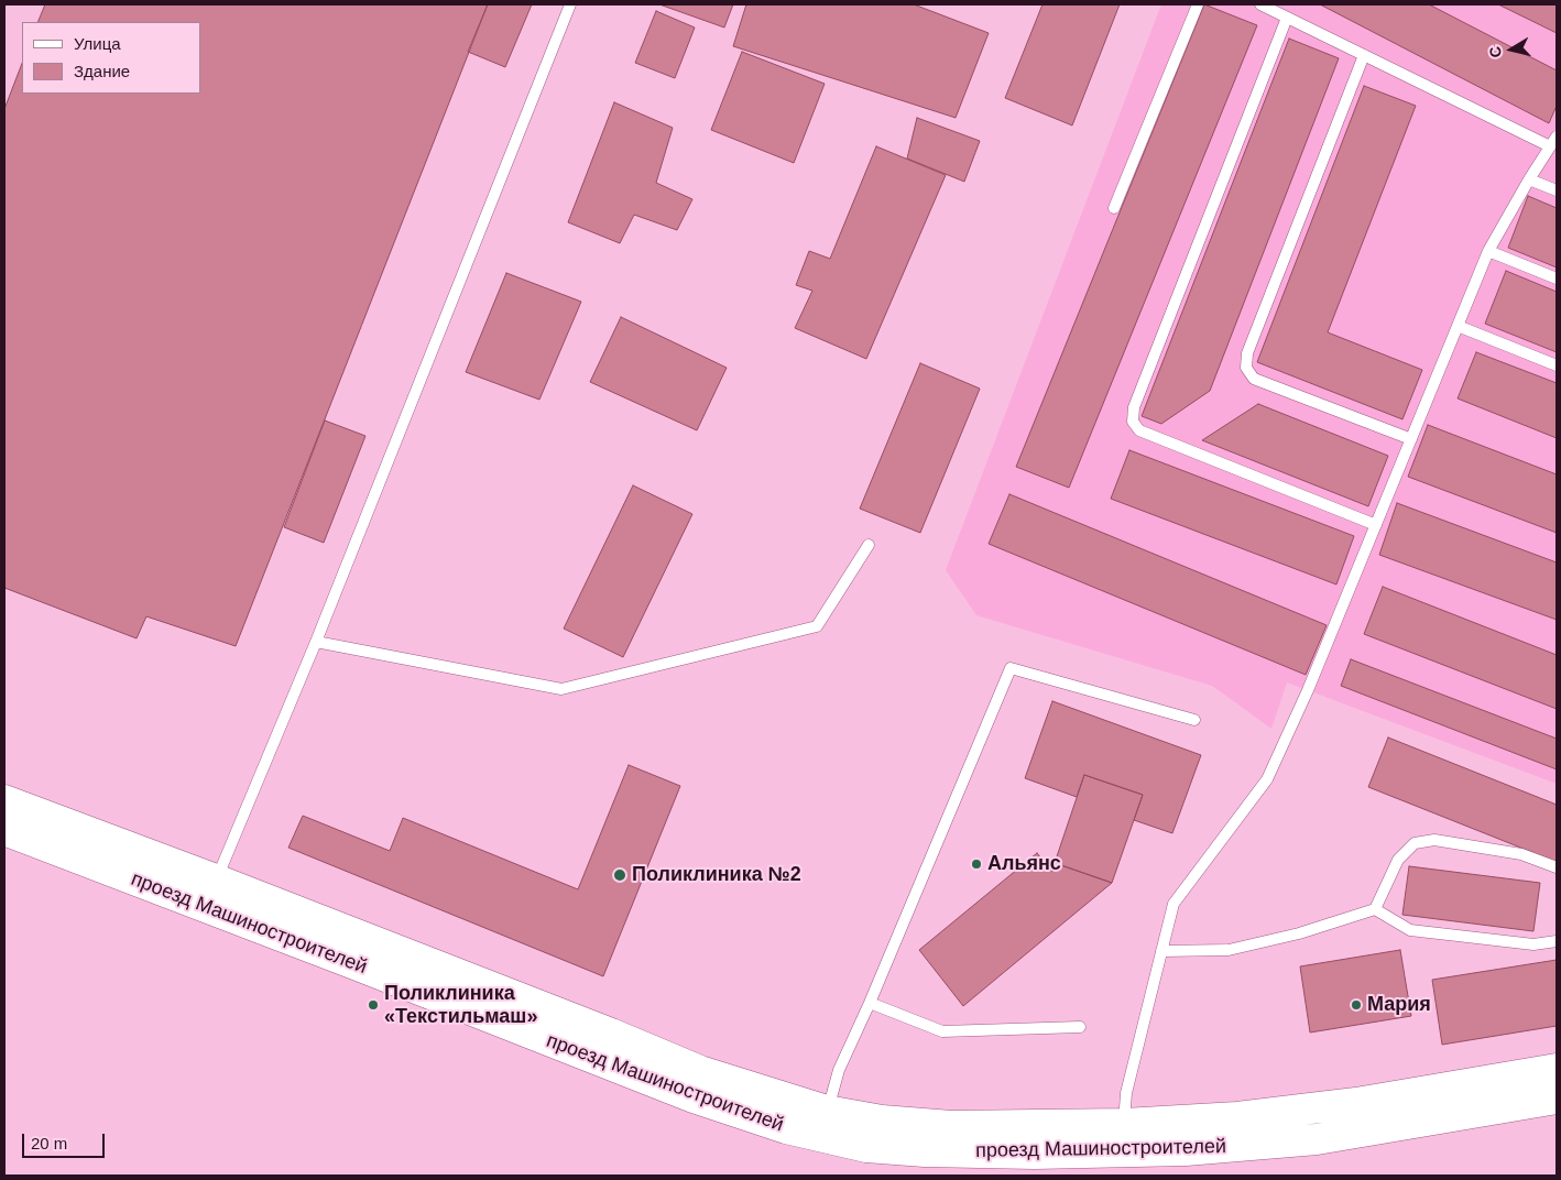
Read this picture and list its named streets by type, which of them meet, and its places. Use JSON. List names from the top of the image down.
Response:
{
  "streets": {
    "main road": ["проезд Машиностроителей"]
  },
  "places": [
    "Альянс",
    "Поликлиника №2",
    "Поликлиника «Текстильмаш»",
    "Мария"
  ],
  "legend": ["Улица", "Здание"],
  "scale_bar": "20 m",
  "north": "left"
}
